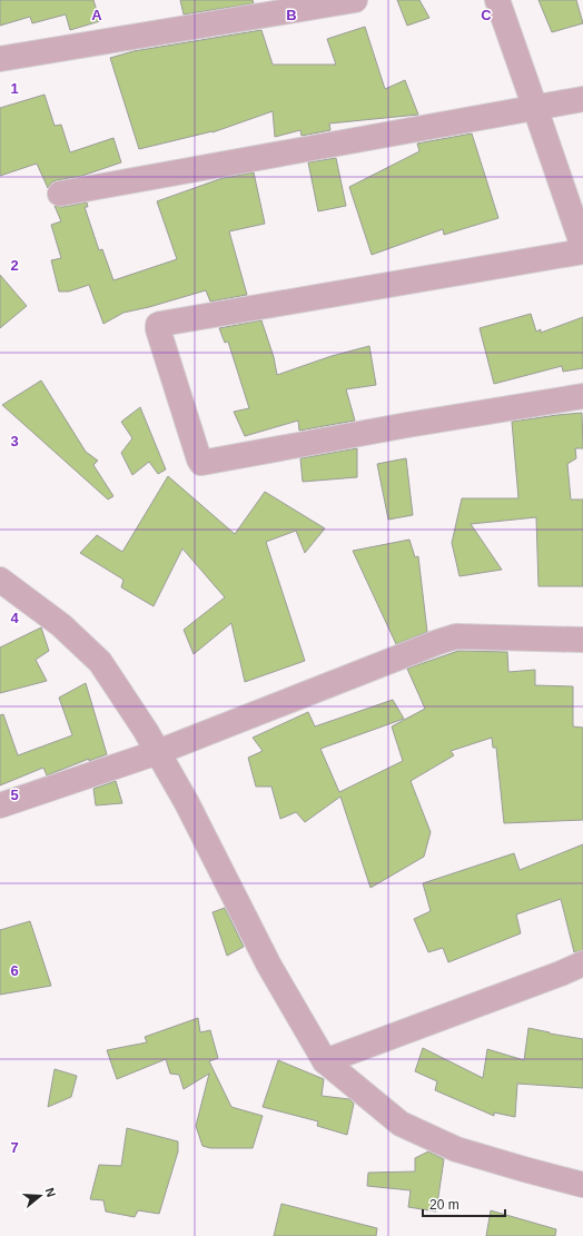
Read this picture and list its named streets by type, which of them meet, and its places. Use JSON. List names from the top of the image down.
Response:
{
  "scale_bar": "20 m",
  "north": "right",
  "grid": {
    "columns": ["A", "B", "C"],
    "rows": [
      "1",
      "2",
      "3",
      "4",
      "5",
      "6",
      "7"
    ]
  }
}
